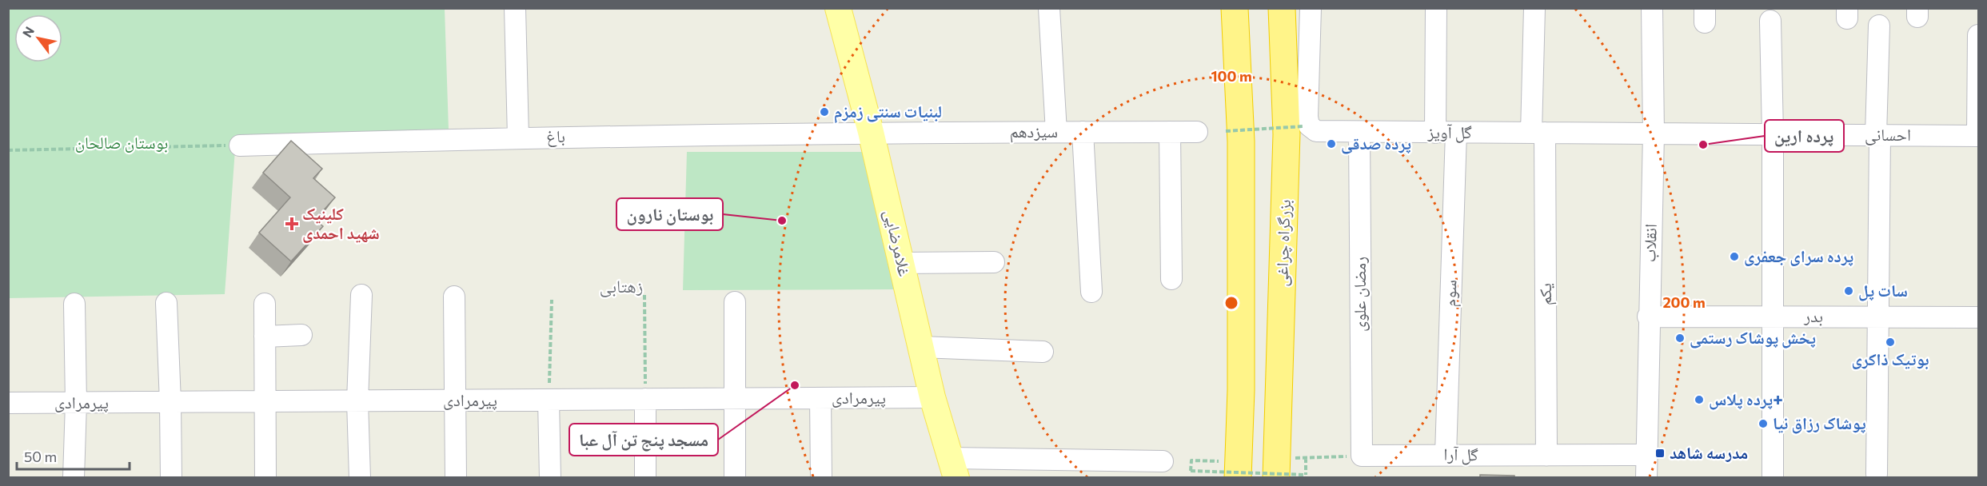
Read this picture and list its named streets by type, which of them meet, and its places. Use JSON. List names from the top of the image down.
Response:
{
  "streets": {
    "highway": ["بزرگراه چراغی"],
    "main road": ["غلامرضایی"],
    "street": [
      "سیزدهم",
      "گل آویز",
      "احسانی",
      "باغ",
      "انقلاب",
      "سوم",
      "رمضان علوی",
      "یکم",
      "بدر",
      "پیرمرادی",
      "گل آرا"
    ]
  },
  "crossings": [
    ["سیزدهم", "باغ"],
    ["سیزدهم", "غلامرضایی"],
    ["گل آویز", "احسانی"],
    ["گل آویز", "انقلاب"],
    ["گل آویز", "سوم"],
    ["گل آویز", "رمضان علوی"],
    ["گل آویز", "یکم"],
    ["احسانی", "انقلاب"],
    ["باغ", "غلامرضایی"],
    ["غلامرضایی", "پیرمرادی"],
    ["انقلاب", "بدر"],
    ["انقلاب", "گل آرا"],
    ["سوم", "گل آرا"],
    ["رمضان علوی", "گل آرا"],
    ["یکم", "گل آرا"]
  ],
  "districts": ["زهتابی"],
  "parks": ["بوستان صالحان"],
  "places": {
    "other": [
      "لبنیات سنتی زمزم",
      "پرده صدقی",
      "پرده ارین",
      "بوستان نارون",
      "پرده سرای جعفری",
      "سات پل",
      "پخش پوشاک رستمی",
      "بوتیک ذاکری",
      "مسجد پنج تن آل عبا",
      "پرده پلاس+",
      "پوشاک رزاق نیا"
    ],
    "health": ["کلینیک شهید احمدی"],
    "transit": ["مدرسه شاهد"]
  },
  "scale_bar": "50 m",
  "north": "top left",
  "rings": ["100 m", "200 m"]
}
